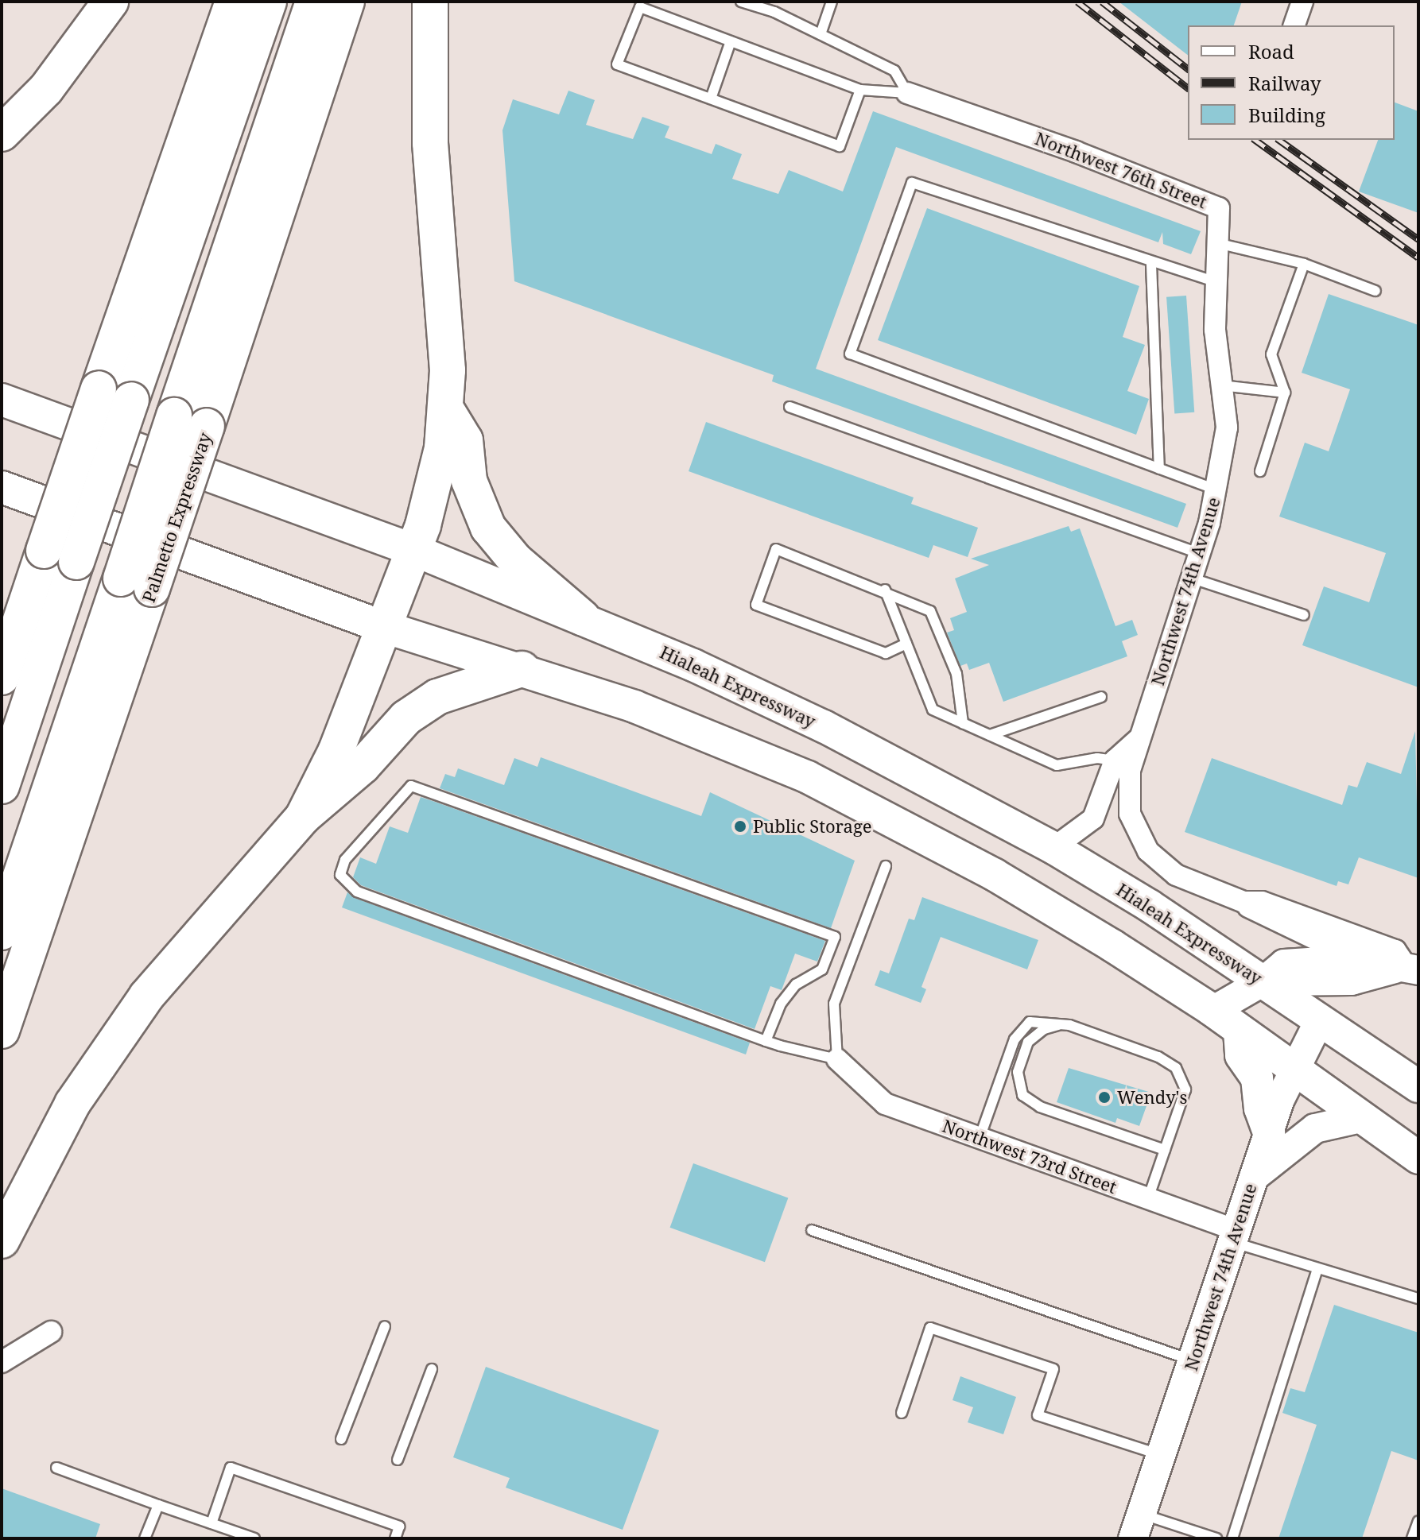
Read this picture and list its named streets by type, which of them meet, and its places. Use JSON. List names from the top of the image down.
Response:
{
  "streets": {
    "highway": ["Palmetto Expressway"],
    "main road": ["Hialeah Expressway"],
    "street": ["Northwest 76th Street", "Northwest 74th Avenue", "Northwest 73rd Street"]
  },
  "crossings": [
    ["Northwest 76th Street", "Northwest 74th Avenue"],
    ["Northwest 74th Avenue", "Hialeah Expressway"],
    ["Northwest 74th Avenue", "Northwest 73rd Street"]
  ],
  "places": ["Public Storage", "Wendy's"],
  "legend": ["Road", "Railway", "Building"]
}
